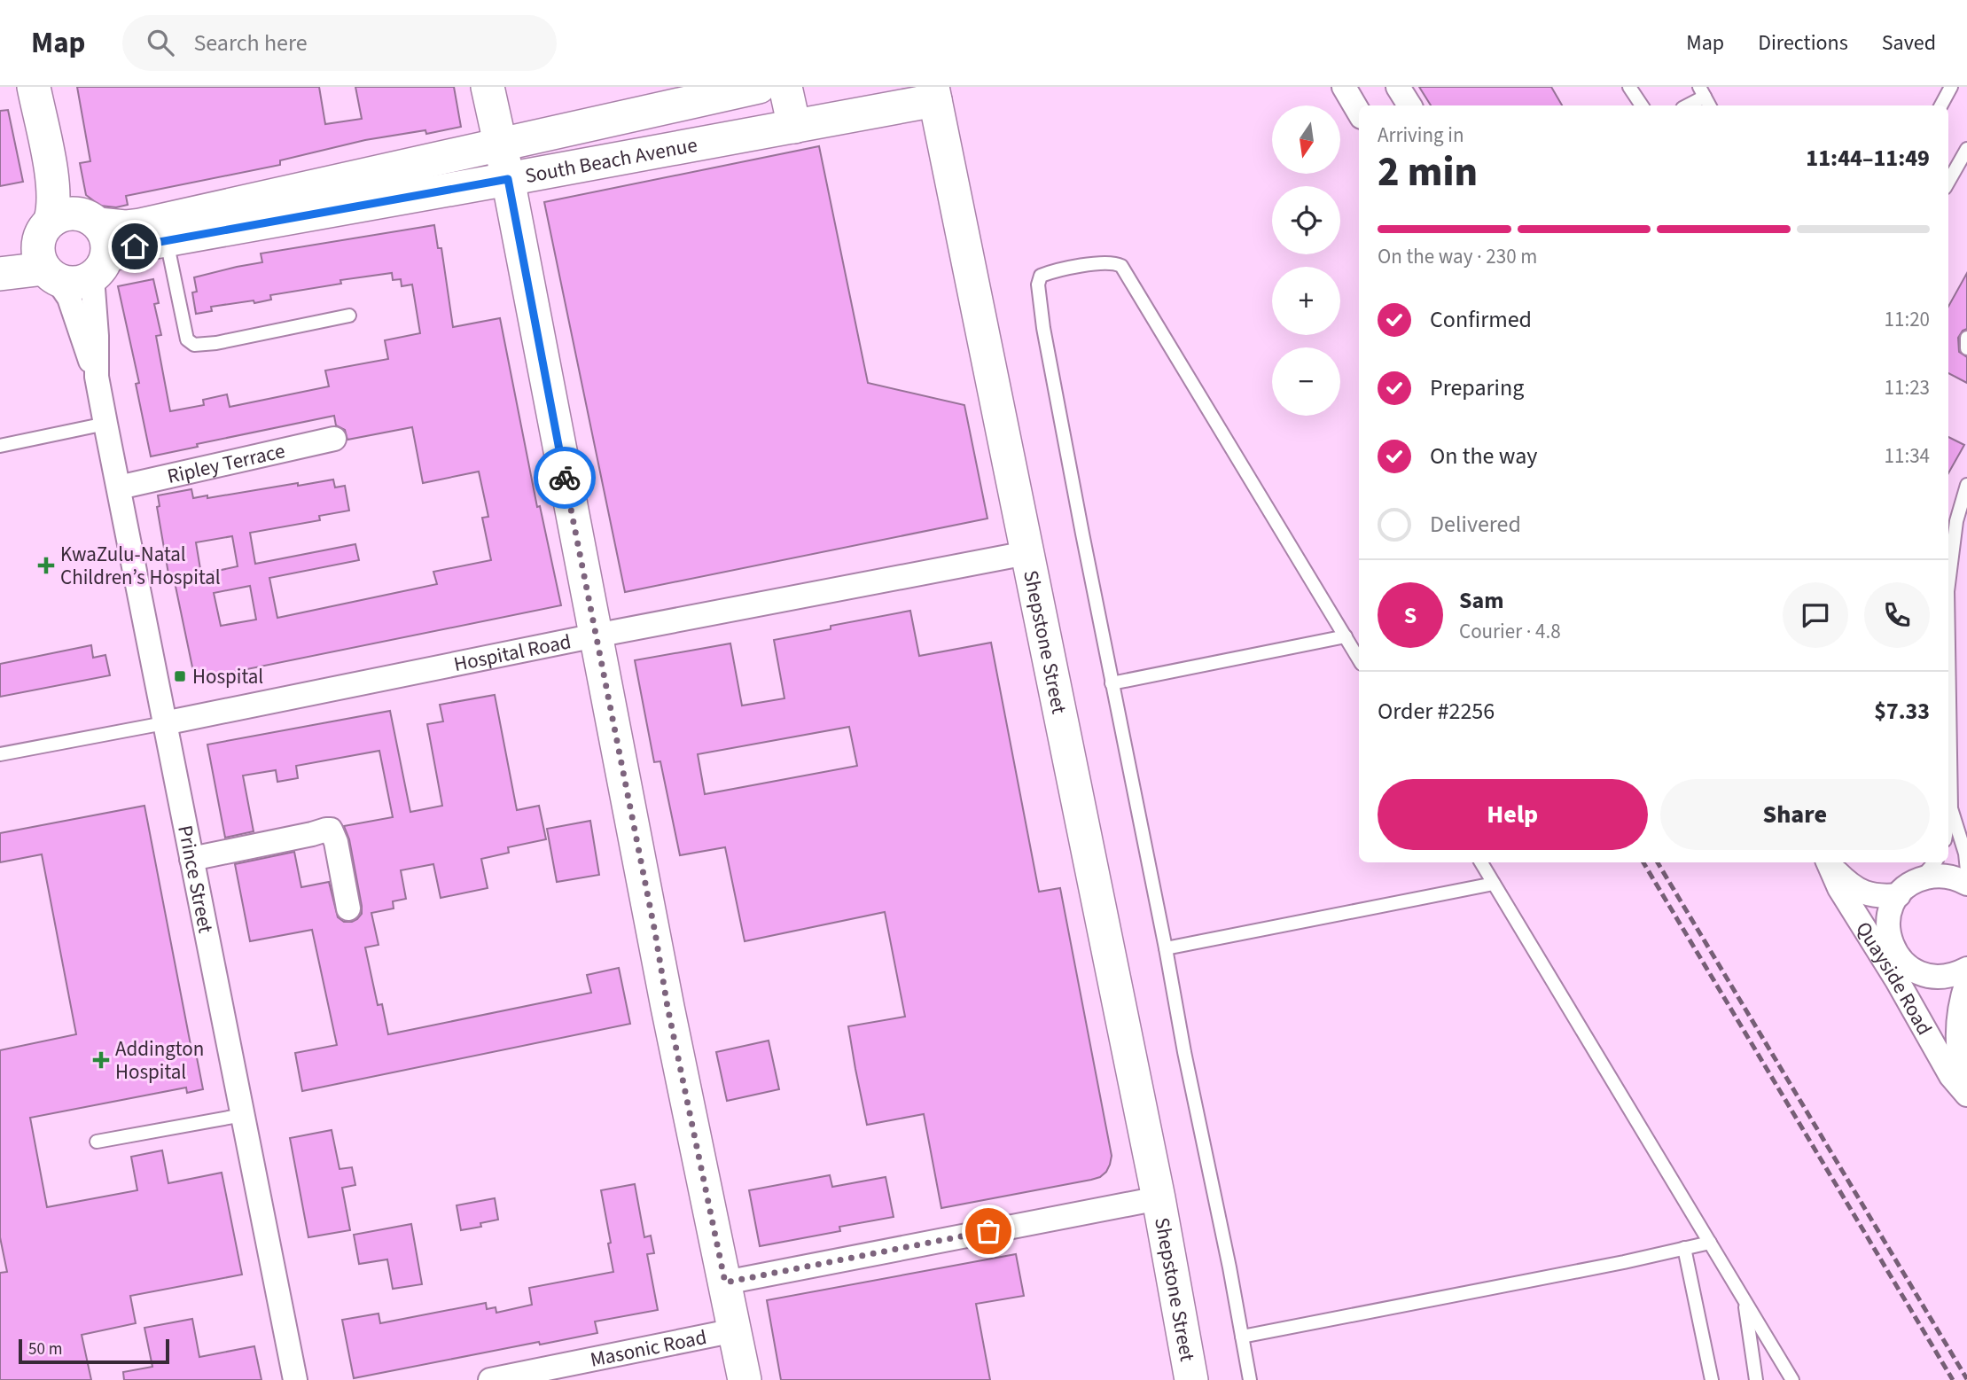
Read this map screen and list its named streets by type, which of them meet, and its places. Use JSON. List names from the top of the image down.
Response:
{
  "streets": {
    "main road": ["South Beach Avenue", "Shepstone Street", "Prince Street"],
    "street": [
      "Ripley Terrace",
      "Hospital Road",
      "Quayside Road",
      "Masonic Road"
    ]
  },
  "crossings": [
    ["South Beach Avenue", "Shepstone Street"],
    ["South Beach Avenue", "Prince Street"],
    ["Ripley Terrace", "Prince Street"],
    ["Shepstone Street", "Hospital Road"],
    ["Hospital Road", "Prince Street"]
  ],
  "places": {
    "health": ["KwaZulu-Natal Children’s Hospital", "Addington Hospital"],
    "transit": ["Hospital"]
  },
  "scale_bar": "50 m",
  "north": "bottom",
  "page": {
    "header": "Map",
    "search": "Search here",
    "nav": ["Map", "Directions", "Saved"],
    "map_buttons": ["+", "−"],
    "heading": ["2 min", "Arriving in", "11:44–11:49"],
    "panel": [
      "Sam",
      "Courier · 4.8",
      "Order #2256",
      "$7.33"
    ],
    "bar": "On the way · 230 m",
    "list": [
      ["Confirmed", "11:20"],
      ["Preparing", "11:23"],
      ["On the way", "11:34"],
      "Delivered"
    ],
    "round": "S",
    "buttons": ["Help", "Share"],
    "scale": "50 m"
  }
}
